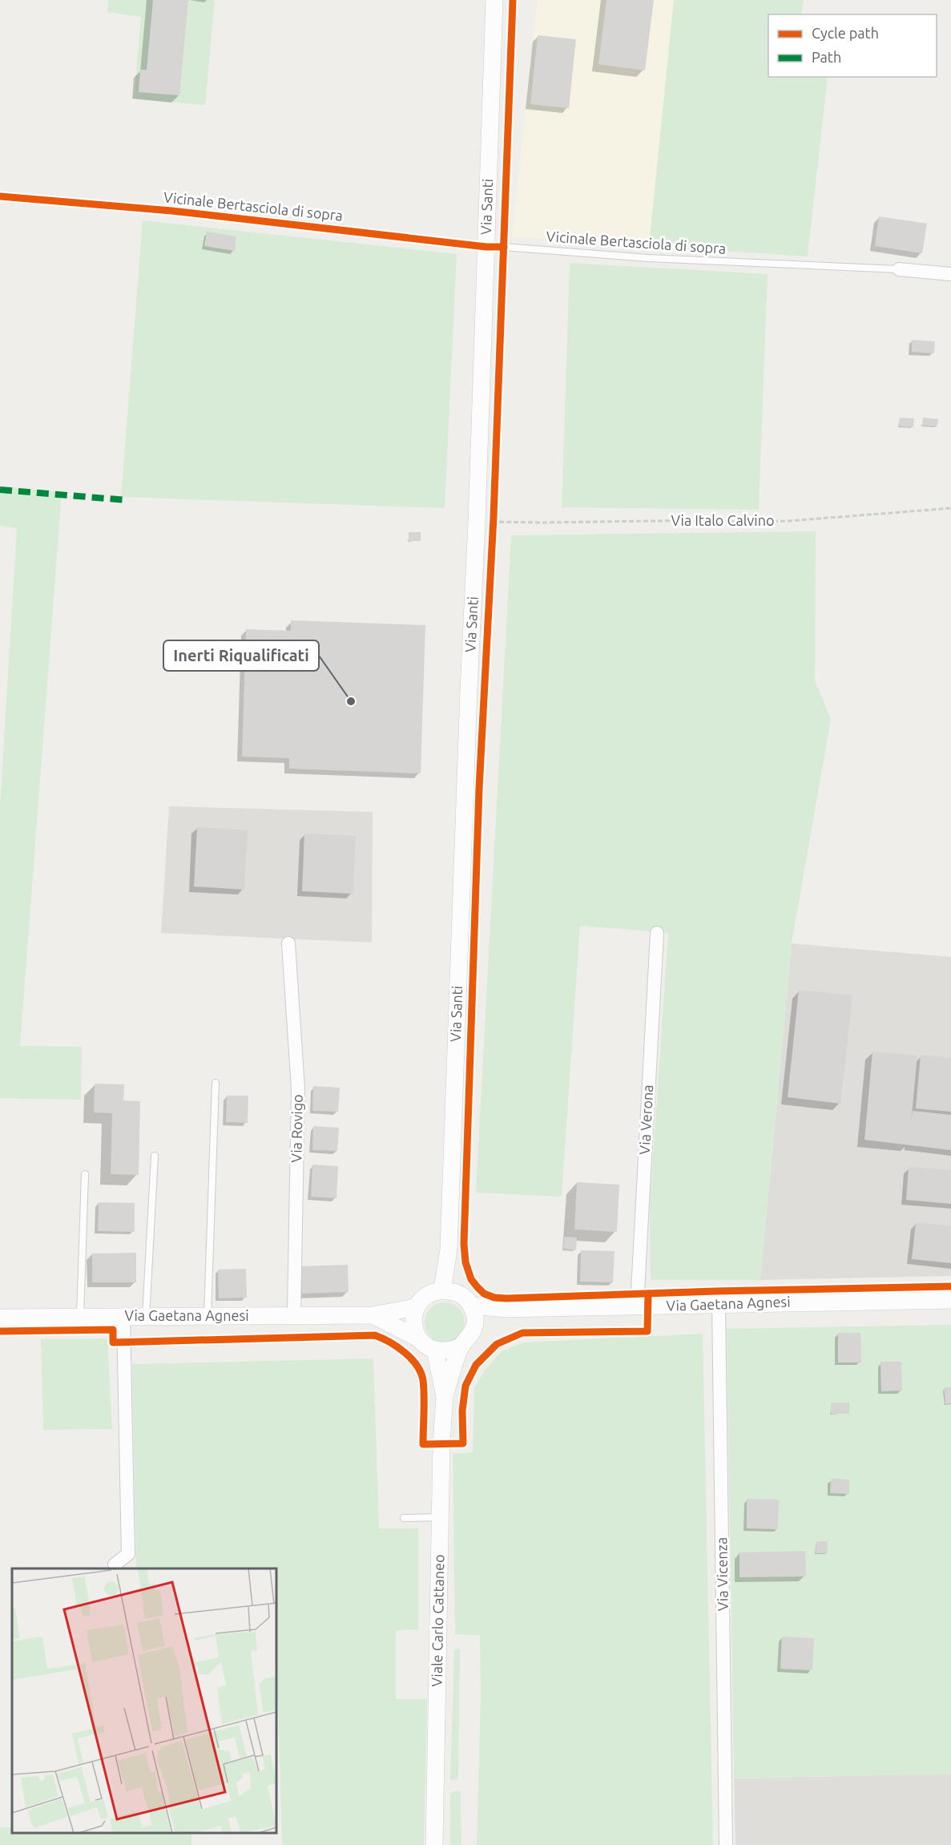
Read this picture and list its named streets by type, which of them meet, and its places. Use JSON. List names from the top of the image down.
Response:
{
  "streets": {
    "street": [
      "Via Santi",
      "Via Verona",
      "Via Rovigo",
      "Via Gaetana Agnesi",
      "Via Vicenza",
      "Viale Carlo Cattaneo"
    ],
    "lane": ["Vicinale Bertasciola di sopra"],
    "path": ["Via Italo Calvino"]
  },
  "crossings": [
    ["Via Santi", "Via Gaetana Agnesi"],
    ["Via Santi", "Viale Carlo Cattaneo"],
    ["Via Verona", "Via Gaetana Agnesi"],
    ["Via Rovigo", "Via Gaetana Agnesi"],
    ["Via Gaetana Agnesi", "Via Vicenza"],
    ["Via Gaetana Agnesi", "Viale Carlo Cattaneo"]
  ],
  "places": ["Inerti Riqualificati"],
  "legend": ["Cycle path", "Path"]
}
